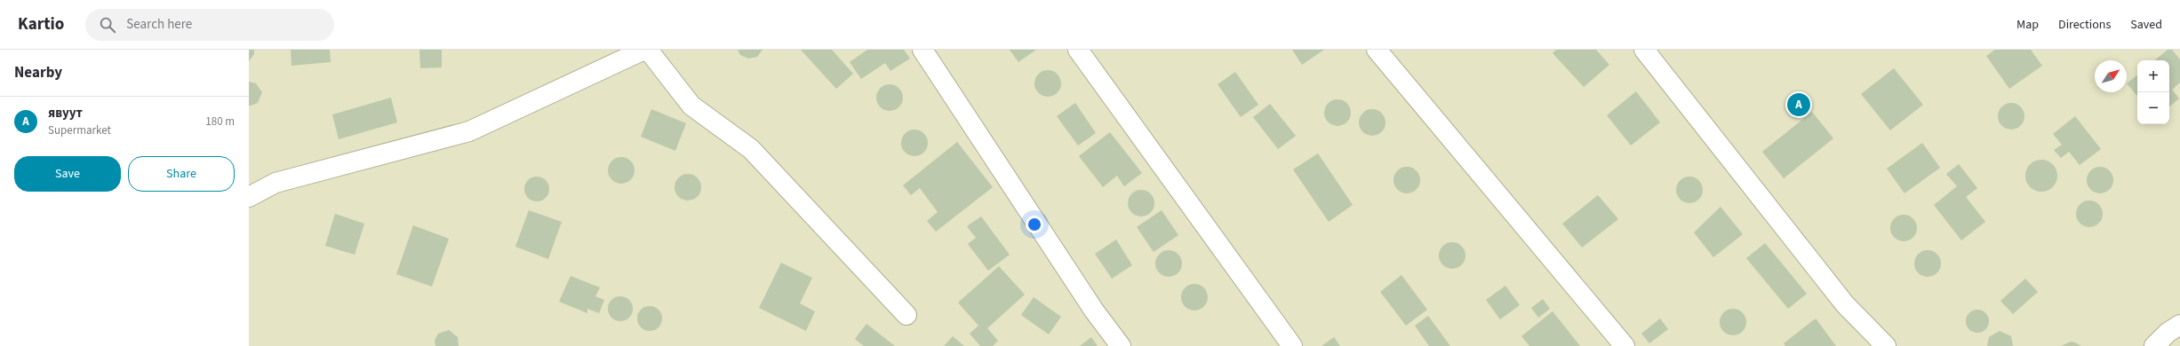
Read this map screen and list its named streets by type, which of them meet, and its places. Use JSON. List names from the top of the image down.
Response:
{
  "north": "top right",
  "page": {
    "header": "Kartio",
    "search": "Search here",
    "nav": ["Map", "Directions", "Saved"],
    "heading": "Nearby",
    "map_buttons": ["+", "−"],
    "pins": "A",
    "list": [
      {
        "mark": "A",
        "name": "явуут",
        "note": "Supermarket",
        "value": "180 m"
      }
    ],
    "buttons": ["Save", "Share"]
  }
}
